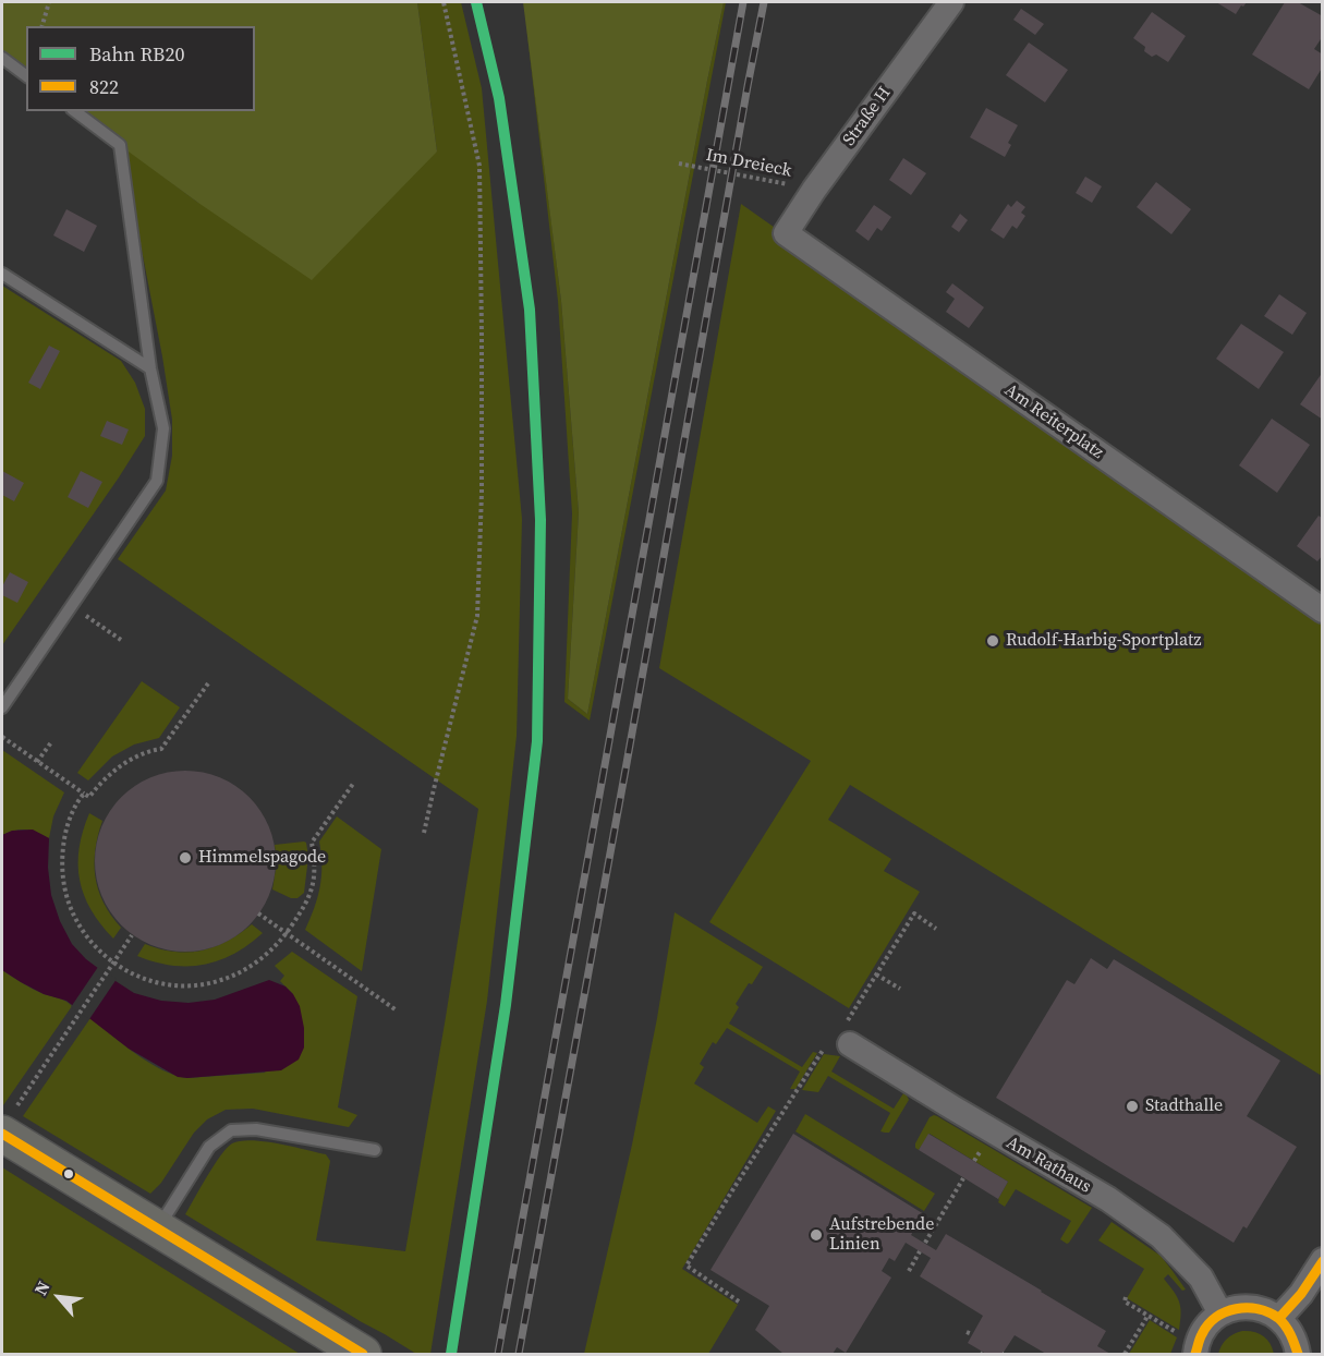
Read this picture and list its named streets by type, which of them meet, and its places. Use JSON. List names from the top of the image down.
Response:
{
  "streets": {
    "street": ["Straße H", "Am Reiterplatz", "Am Rathaus"],
    "path": ["Im Dreieck"]
  },
  "crossings": [
    ["Straße H", "Im Dreieck"],
    ["Straße H", "Am Reiterplatz"]
  ],
  "places": [
    "Rudolf-Harbig-Sportplatz",
    "Himmelspagode",
    "Stadthalle",
    "Aufstrebende Linien"
  ],
  "lines": ["rail line RB20", "transit line 822"],
  "legend": ["Bahn RB20", "822"],
  "north": "top left"
}
